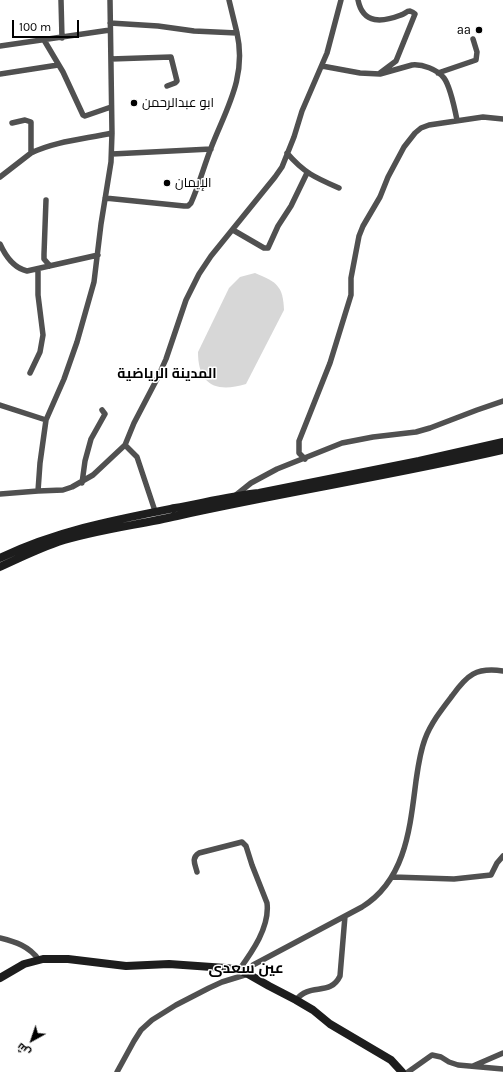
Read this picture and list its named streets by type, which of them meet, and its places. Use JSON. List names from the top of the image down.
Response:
{
  "districts": ["المدينة الرياضية", "عين سعدى"],
  "places": ["aa", "ابو عبدالرحمن", "الإيمان"],
  "scale_bar": "100 m",
  "north": "bottom left"
}
